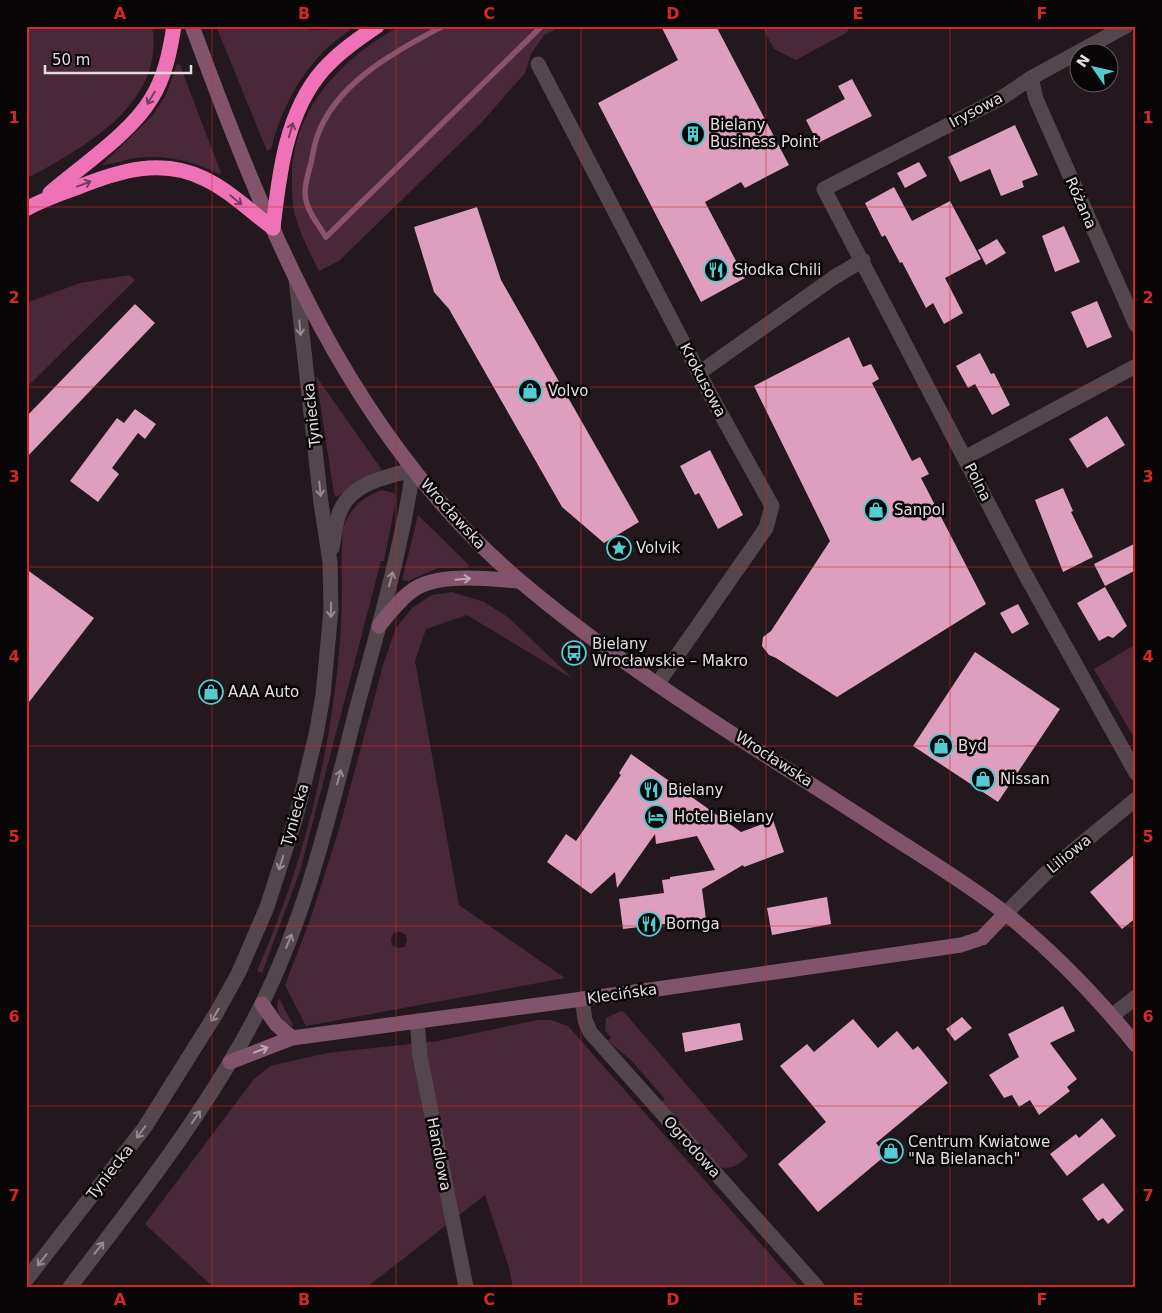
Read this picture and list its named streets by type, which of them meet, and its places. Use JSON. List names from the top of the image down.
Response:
{
  "streets": {
    "main road": ["Wrocławska", "Klecińska"],
    "street": [
      "Irysowa",
      "Różana",
      "Krokusowa",
      "Tyniecka",
      "Polna",
      "Liliowa",
      "Ogrodowa",
      "Handlowa"
    ]
  },
  "crossings": [
    ["Irysowa", "Różana"],
    ["Irysowa", "Polna"],
    ["Krokusowa", "Wrocławska"],
    ["Tyniecka", "Wrocławska"],
    ["Wrocławska", "Liliowa"],
    ["Wrocławska", "Klecińska"],
    ["Liliowa", "Klecińska"],
    ["Klecińska", "Ogrodowa"],
    ["Klecińska", "Handlowa"]
  ],
  "places": {
    "building": ["Bielany Business Point"],
    "restaurant": ["Słodka Chili", "Bielany", "Bornga"],
    "shop": [
      "Volvo",
      "Sanpol",
      "AAA Auto",
      "Byd",
      "Nissan",
      "Centrum Kwiatowe \"Na Bielanach\""
    ],
    "place": ["Volvik"],
    "bus stop": ["Bielany Wrocławskie – Makro"],
    "hotel": ["Hotel Bielany"]
  },
  "scale_bar": "50 m",
  "north": "top left",
  "grid": {
    "columns": [
      "A",
      "B",
      "C",
      "D",
      "E",
      "F"
    ],
    "rows": [
      "1",
      "2",
      "3",
      "4",
      "5",
      "6",
      "7"
    ]
  }
}
